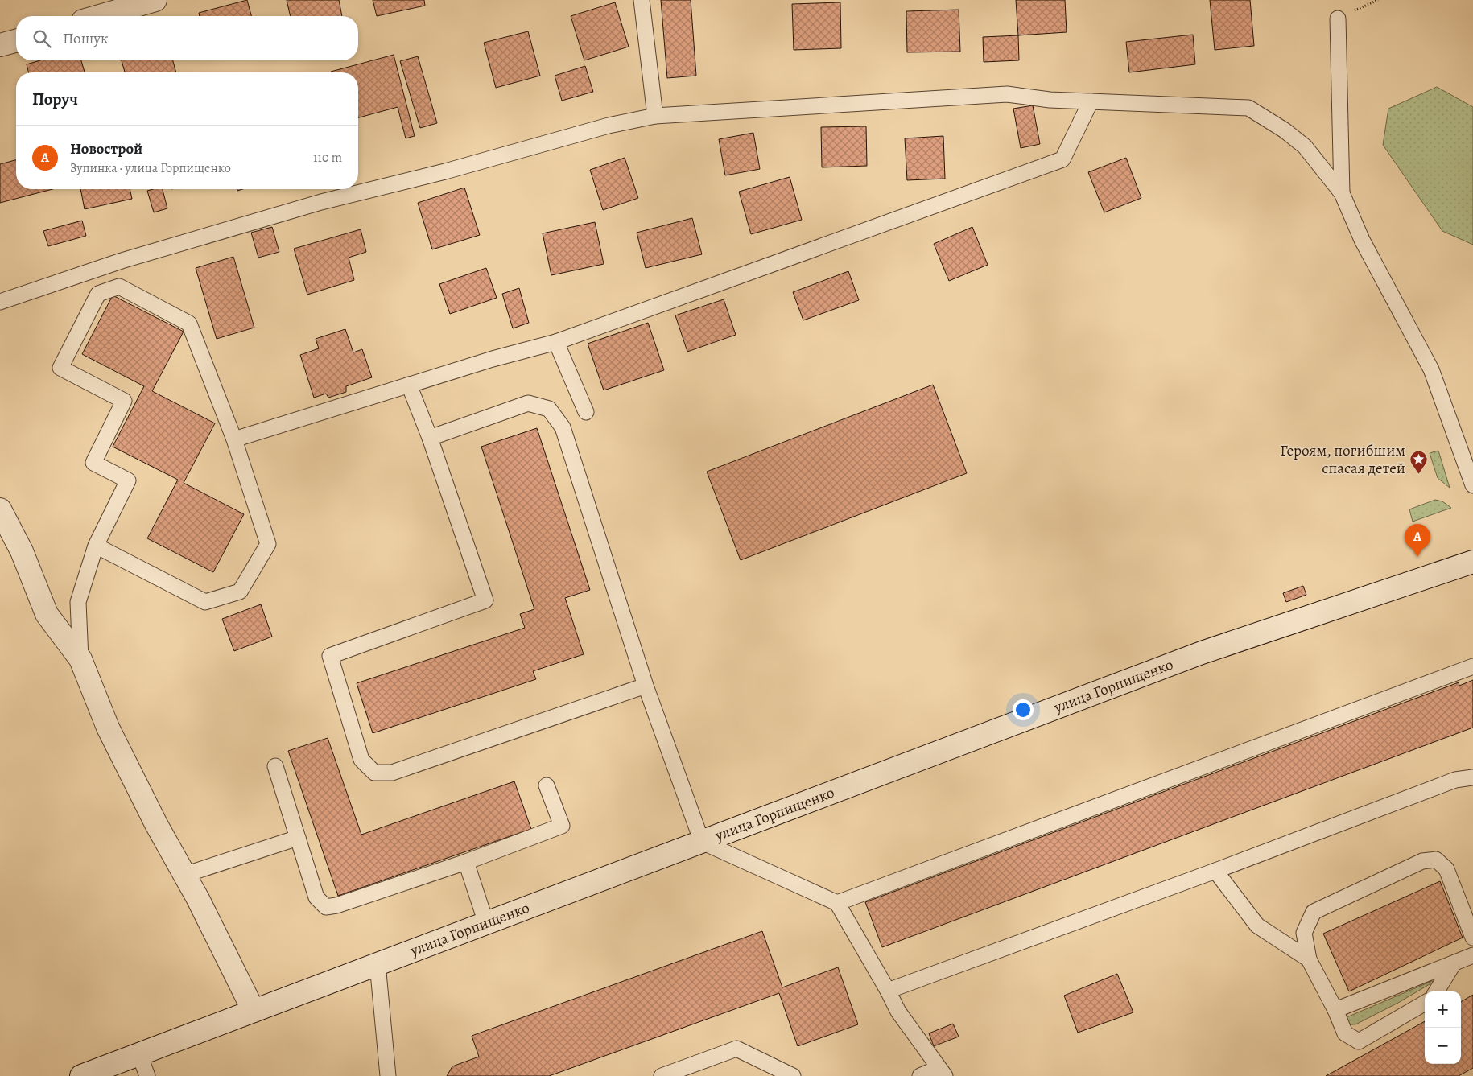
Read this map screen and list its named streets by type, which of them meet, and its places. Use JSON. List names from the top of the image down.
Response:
{
  "streets": {
    "main road": ["улица Горпищенко"]
  },
  "places": {
    "place": ["Героям, погибшим спасая детей"]
  },
  "page": {
    "search": "Пошук",
    "heading": "Поруч",
    "list": [
      {
        "mark": "A",
        "name": "Новострой",
        "note": "Зупинка · улица Горпищенко",
        "value": "110 m"
      }
    ],
    "pins": "A",
    "map_buttons": ["+", "−"]
  }
}
